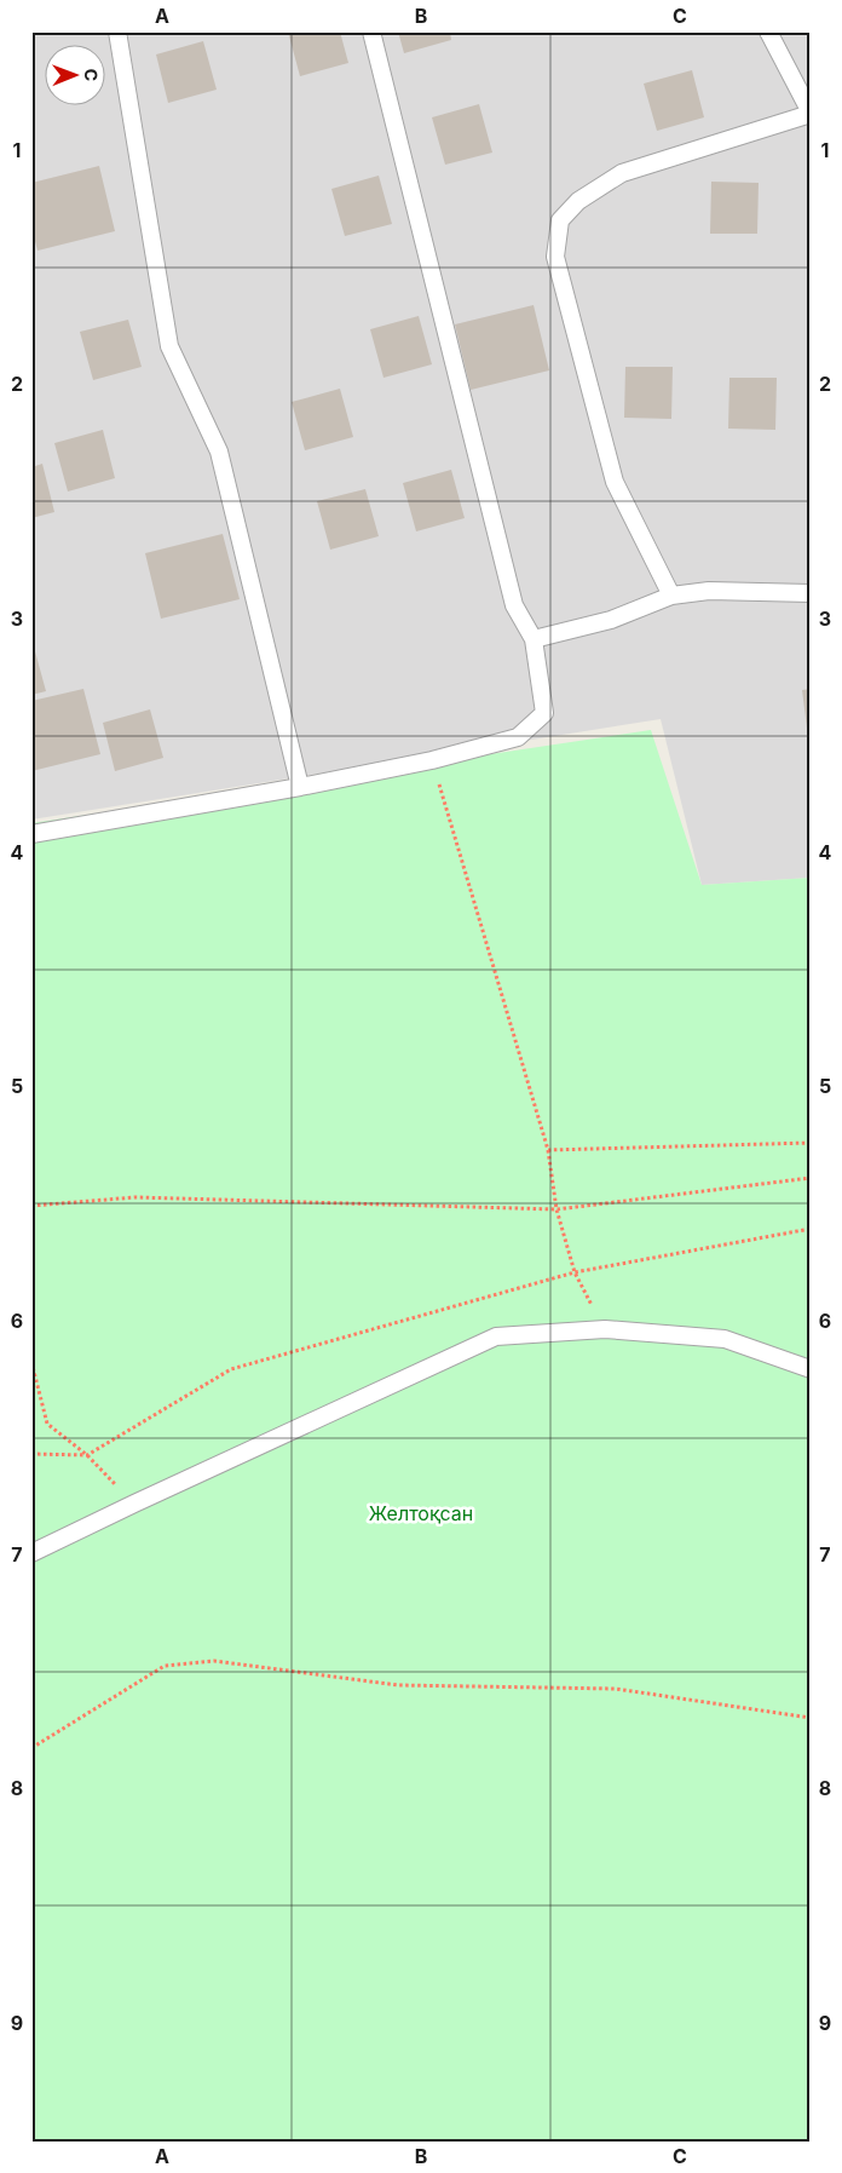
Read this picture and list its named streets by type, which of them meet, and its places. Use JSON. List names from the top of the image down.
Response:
{
  "parks": ["Желтоқсан"],
  "north": "right",
  "grid": {
    "columns": ["A", "B", "C"],
    "rows": [
      "1",
      "2",
      "3",
      "4",
      "5",
      "6",
      "7",
      "8",
      "9"
    ]
  }
}
